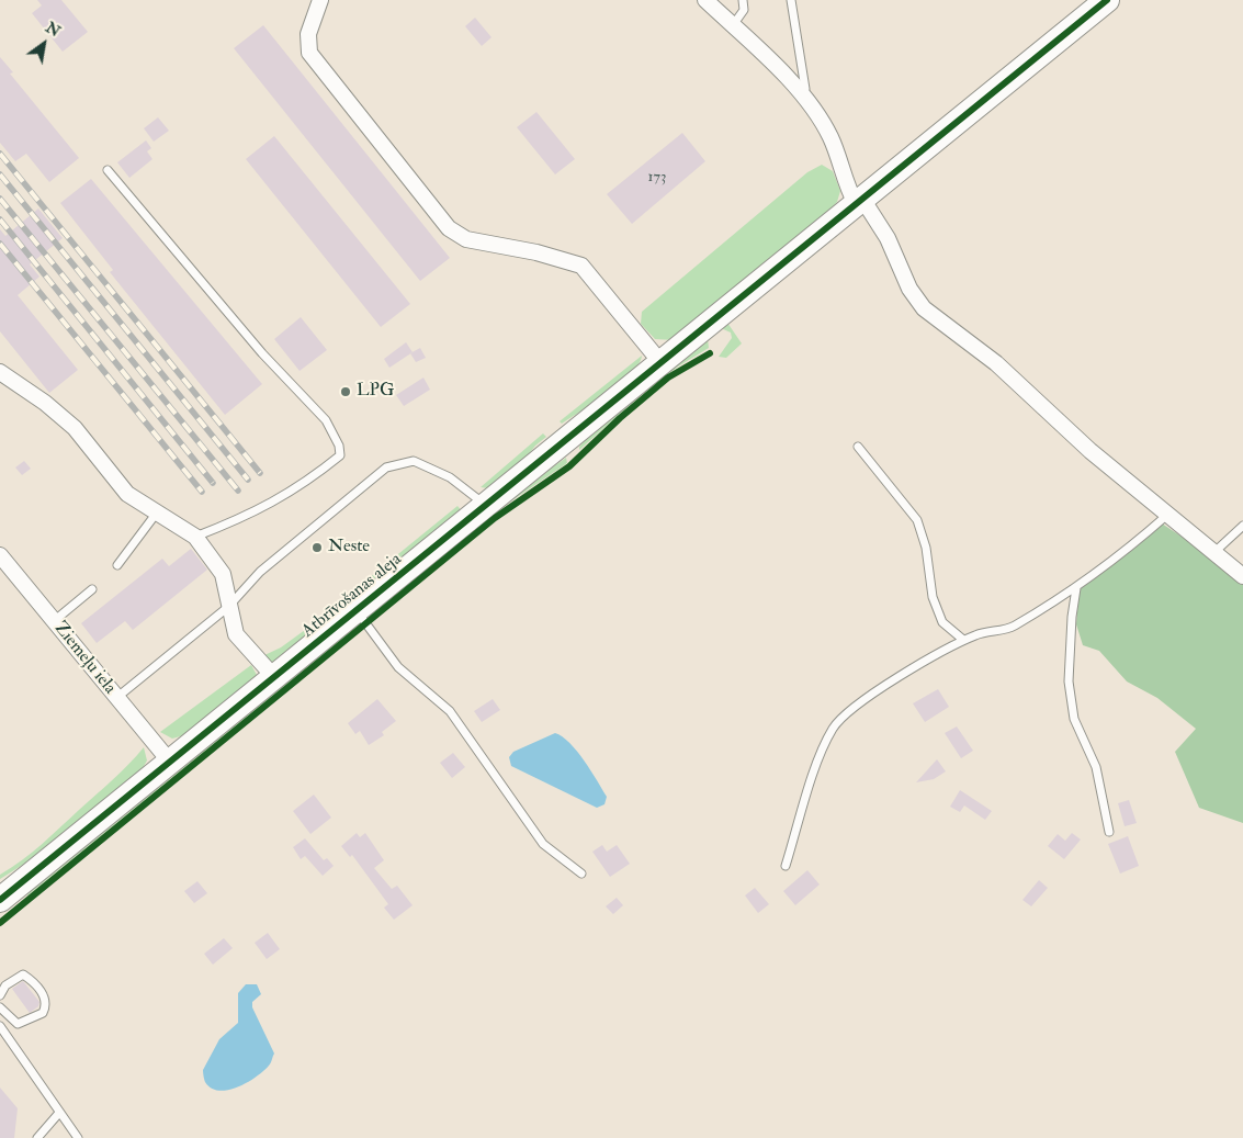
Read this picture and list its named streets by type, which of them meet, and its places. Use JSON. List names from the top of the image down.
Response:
{
  "streets": {
    "main road": ["Atbrīvošanas aleja"],
    "street": ["Ziemeļu iela"]
  },
  "crossings": [
    ["Atbrīvošanas aleja", "Ziemeļu iela"]
  ],
  "places": ["LPG", "Neste"],
  "house_numbers": ["173"],
  "north": "top right"
}
